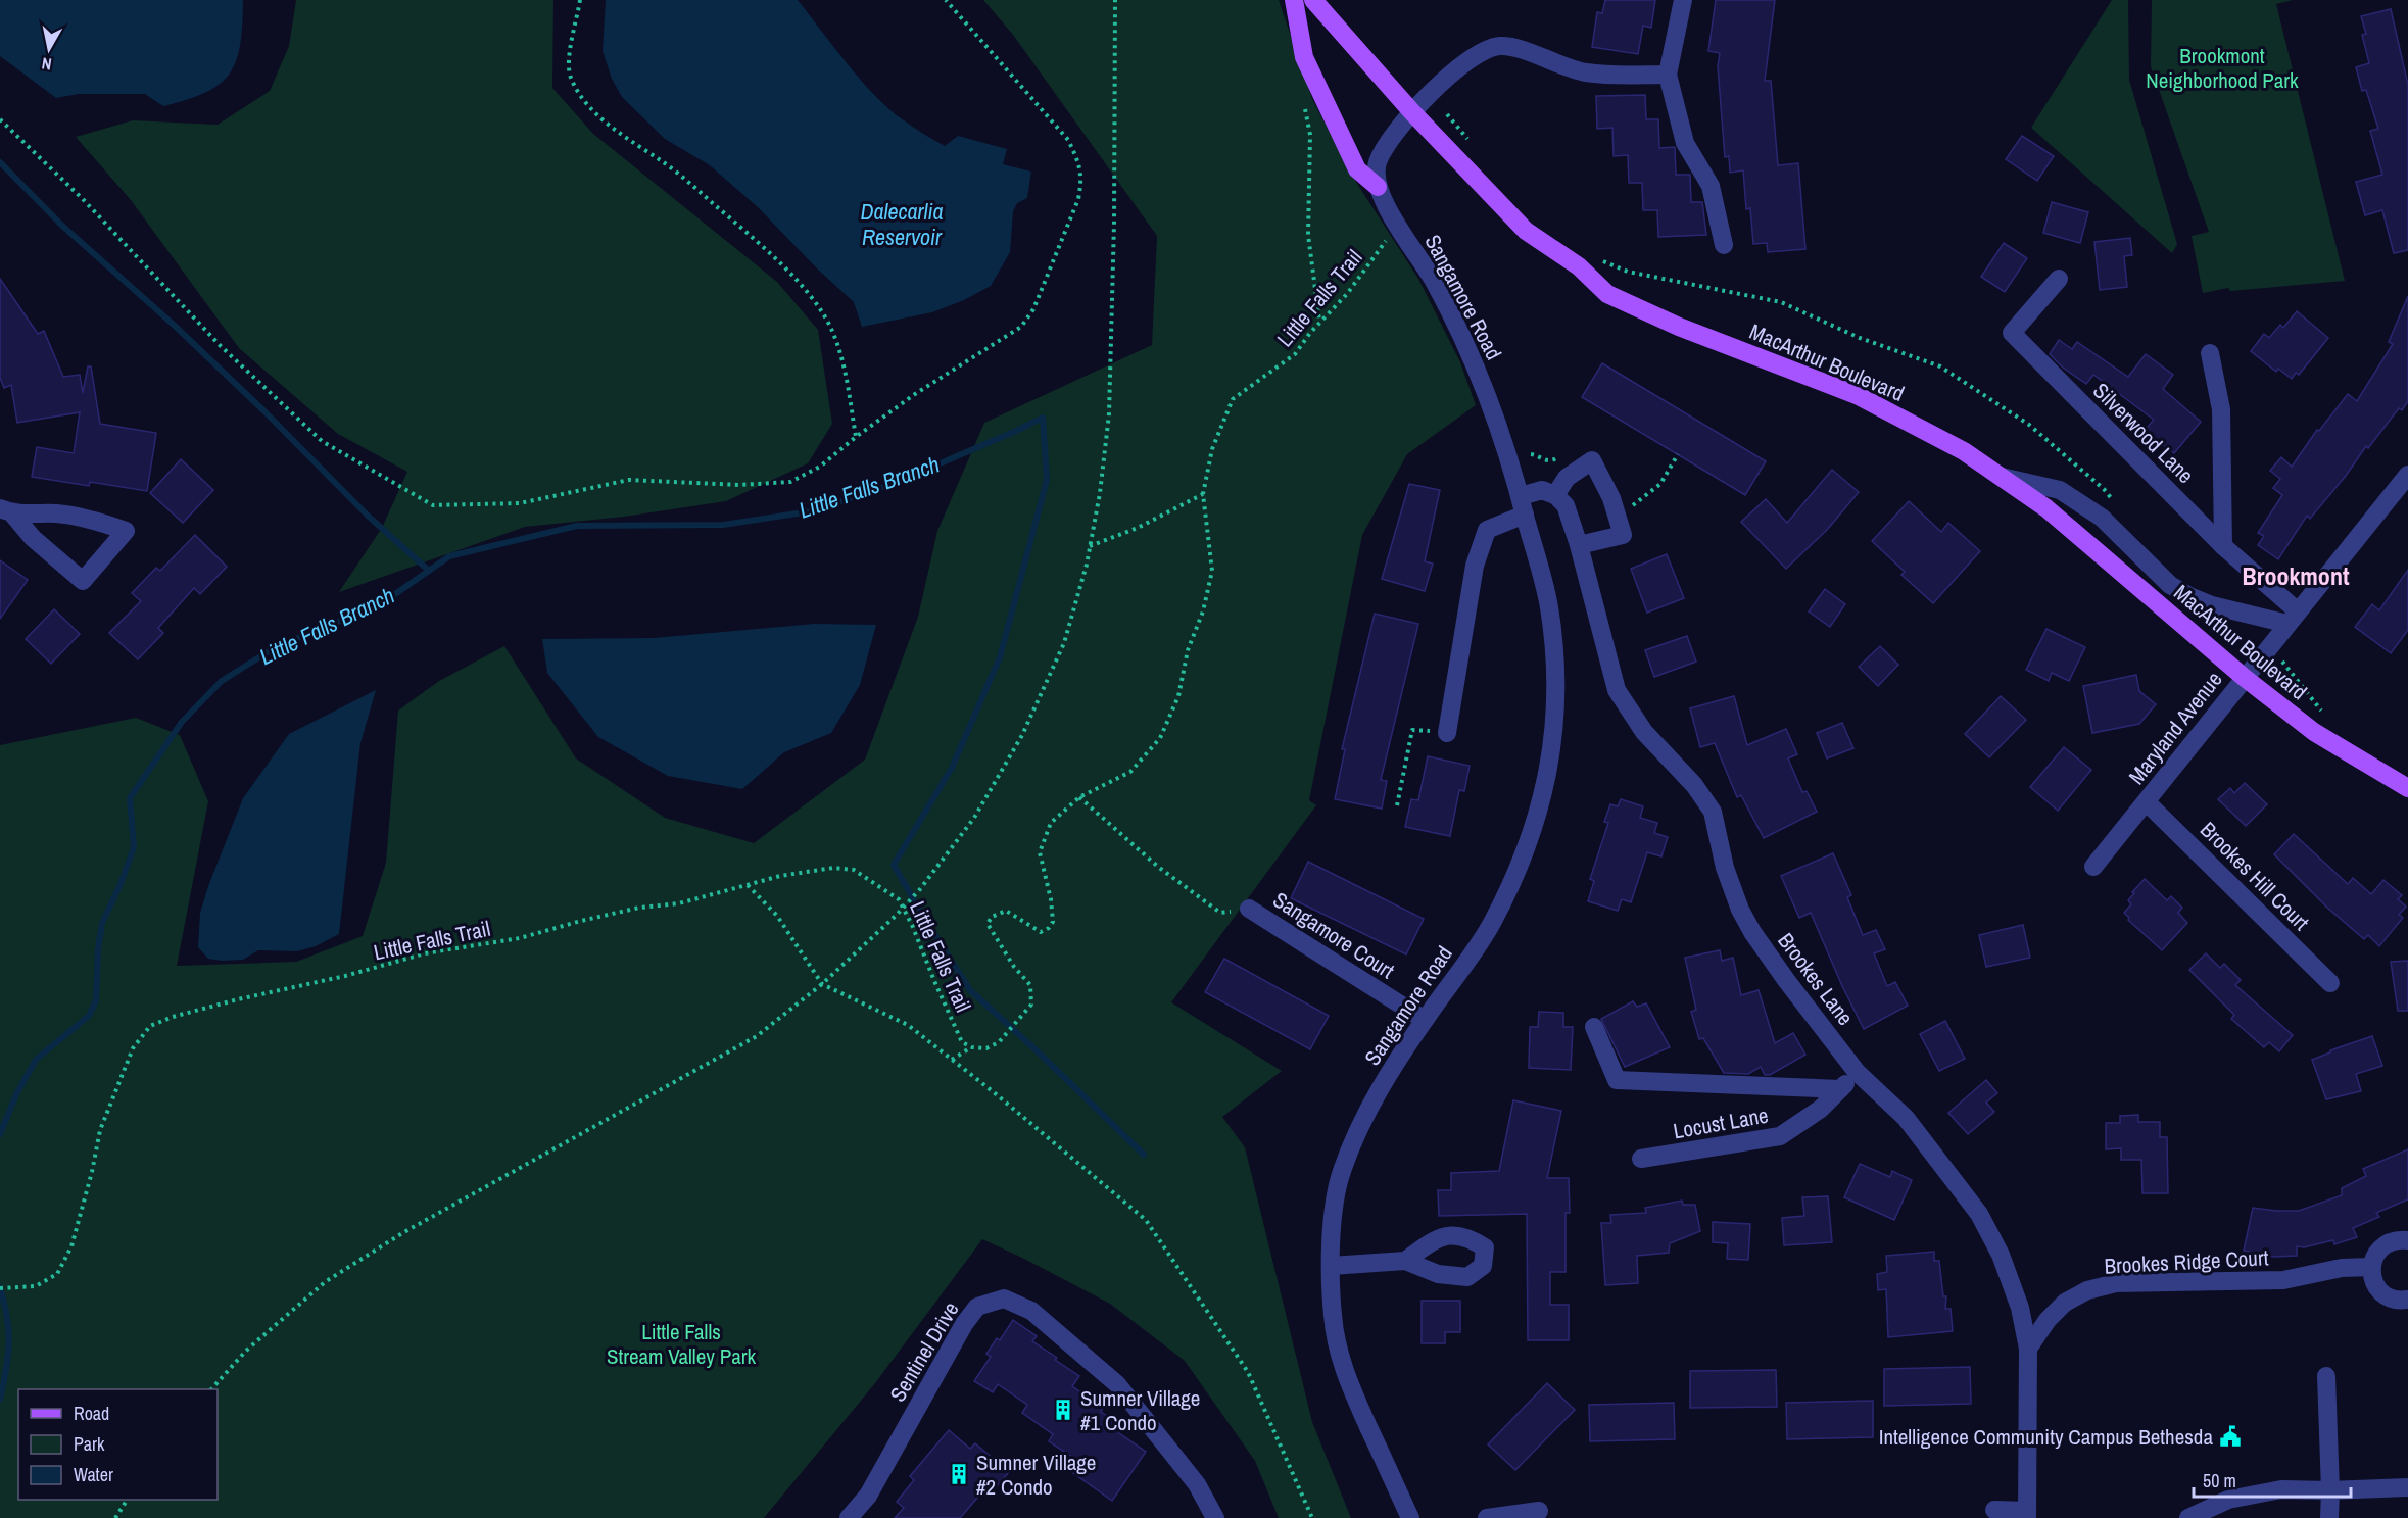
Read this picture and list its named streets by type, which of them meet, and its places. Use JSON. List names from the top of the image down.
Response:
{
  "streets": {
    "main road": ["MacArthur Boulevard"],
    "street": [
      "Sangamore Road",
      "Silverwood Lane",
      "Maryland Avenue",
      "Brookes Hill Court",
      "Sangamore Court",
      "Brookes Lane",
      "Locust Lane",
      "Brookes Ridge Court",
      "Sentinel Drive"
    ],
    "path": ["Little Falls Trail"]
  },
  "crossings": [
    ["Sangamore Road", "Sangamore Court"],
    ["MacArthur Boulevard", "Maryland Avenue"],
    ["Silverwood Lane", "Maryland Avenue"],
    ["Maryland Avenue", "Brookes Hill Court"],
    ["Brookes Lane", "Locust Lane"],
    ["Brookes Lane", "Brookes Ridge Court"]
  ],
  "districts": ["Brookmont"],
  "water": ["Dalecarlia Reservoir", "Little Falls Branch"],
  "parks": ["Brookmont Neighborhood Park", "Little Falls Stream Valley Park"],
  "places": {
    "building": ["Sumner Village #1 Condo", "Sumner Village #2 Condo"],
    "public building": ["Intelligence Community Campus Bethesda"]
  },
  "legend": ["Road", "Park", "Water"],
  "scale_bar": "50 m",
  "north": "bottom"
}
